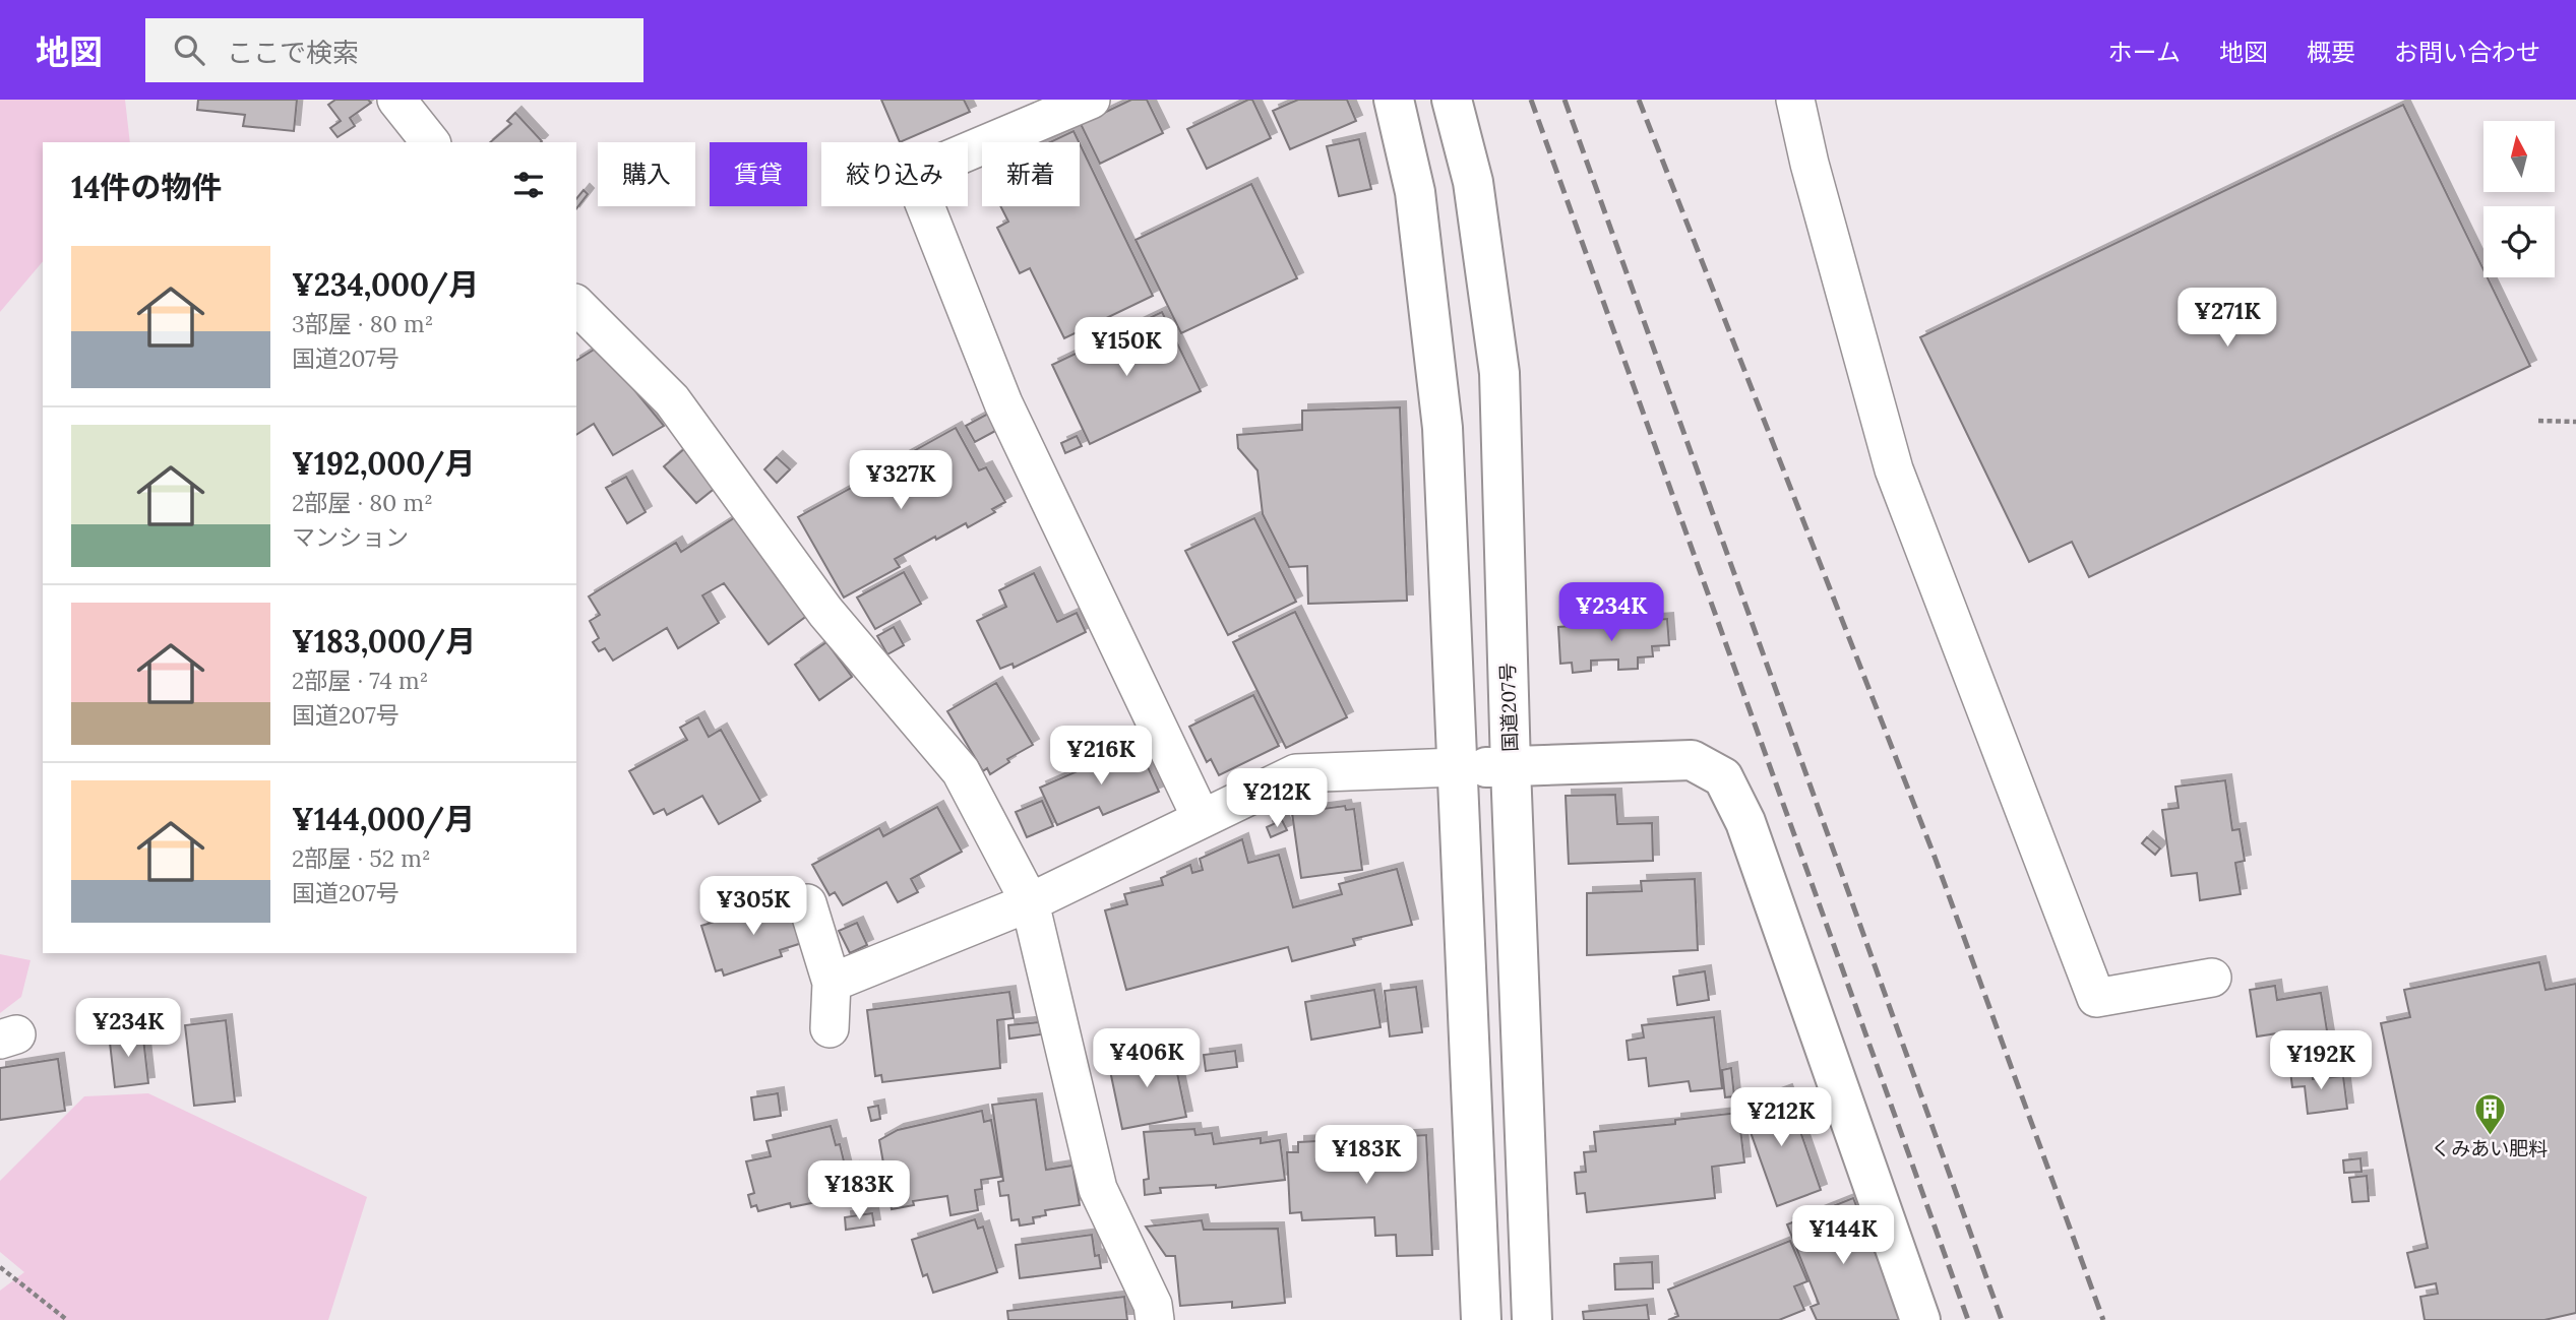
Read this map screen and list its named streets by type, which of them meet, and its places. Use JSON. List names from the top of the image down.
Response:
{
  "streets": {
    "street": ["国道207号"]
  },
  "places": {
    "building": ["くみあい肥料"]
  },
  "north": "top",
  "page": {
    "header": "地図",
    "search": "ここで検索",
    "nav": [
      "ホーム",
      "地図",
      "概要",
      "お問い合わせ"
    ],
    "chip": [
      "購入",
      "賃貸",
      "絞り込み",
      "新着"
    ],
    "heading": "14件の物件",
    "list": [
      {
        "name": "¥234,000/月",
        "note": "3部屋 · 80 m² · 国道207号"
      },
      {
        "name": "¥192,000/月",
        "note": "2部屋 · 80 m² · マンション"
      },
      {
        "name": "¥183,000/月",
        "note": "2部屋 · 74 m² · 国道207号"
      },
      {
        "name": "¥144,000/月",
        "note": "2部屋 · 52 m² · 国道207号"
      }
    ],
    "price": [
      "¥271K",
      "¥150K",
      "¥327K",
      "¥234K",
      "¥216K",
      "¥212K",
      "¥305K",
      "¥234K",
      "¥406K",
      "¥192K",
      "¥212K",
      "¥183K",
      "¥183K",
      "¥144K"
    ]
  }
}
